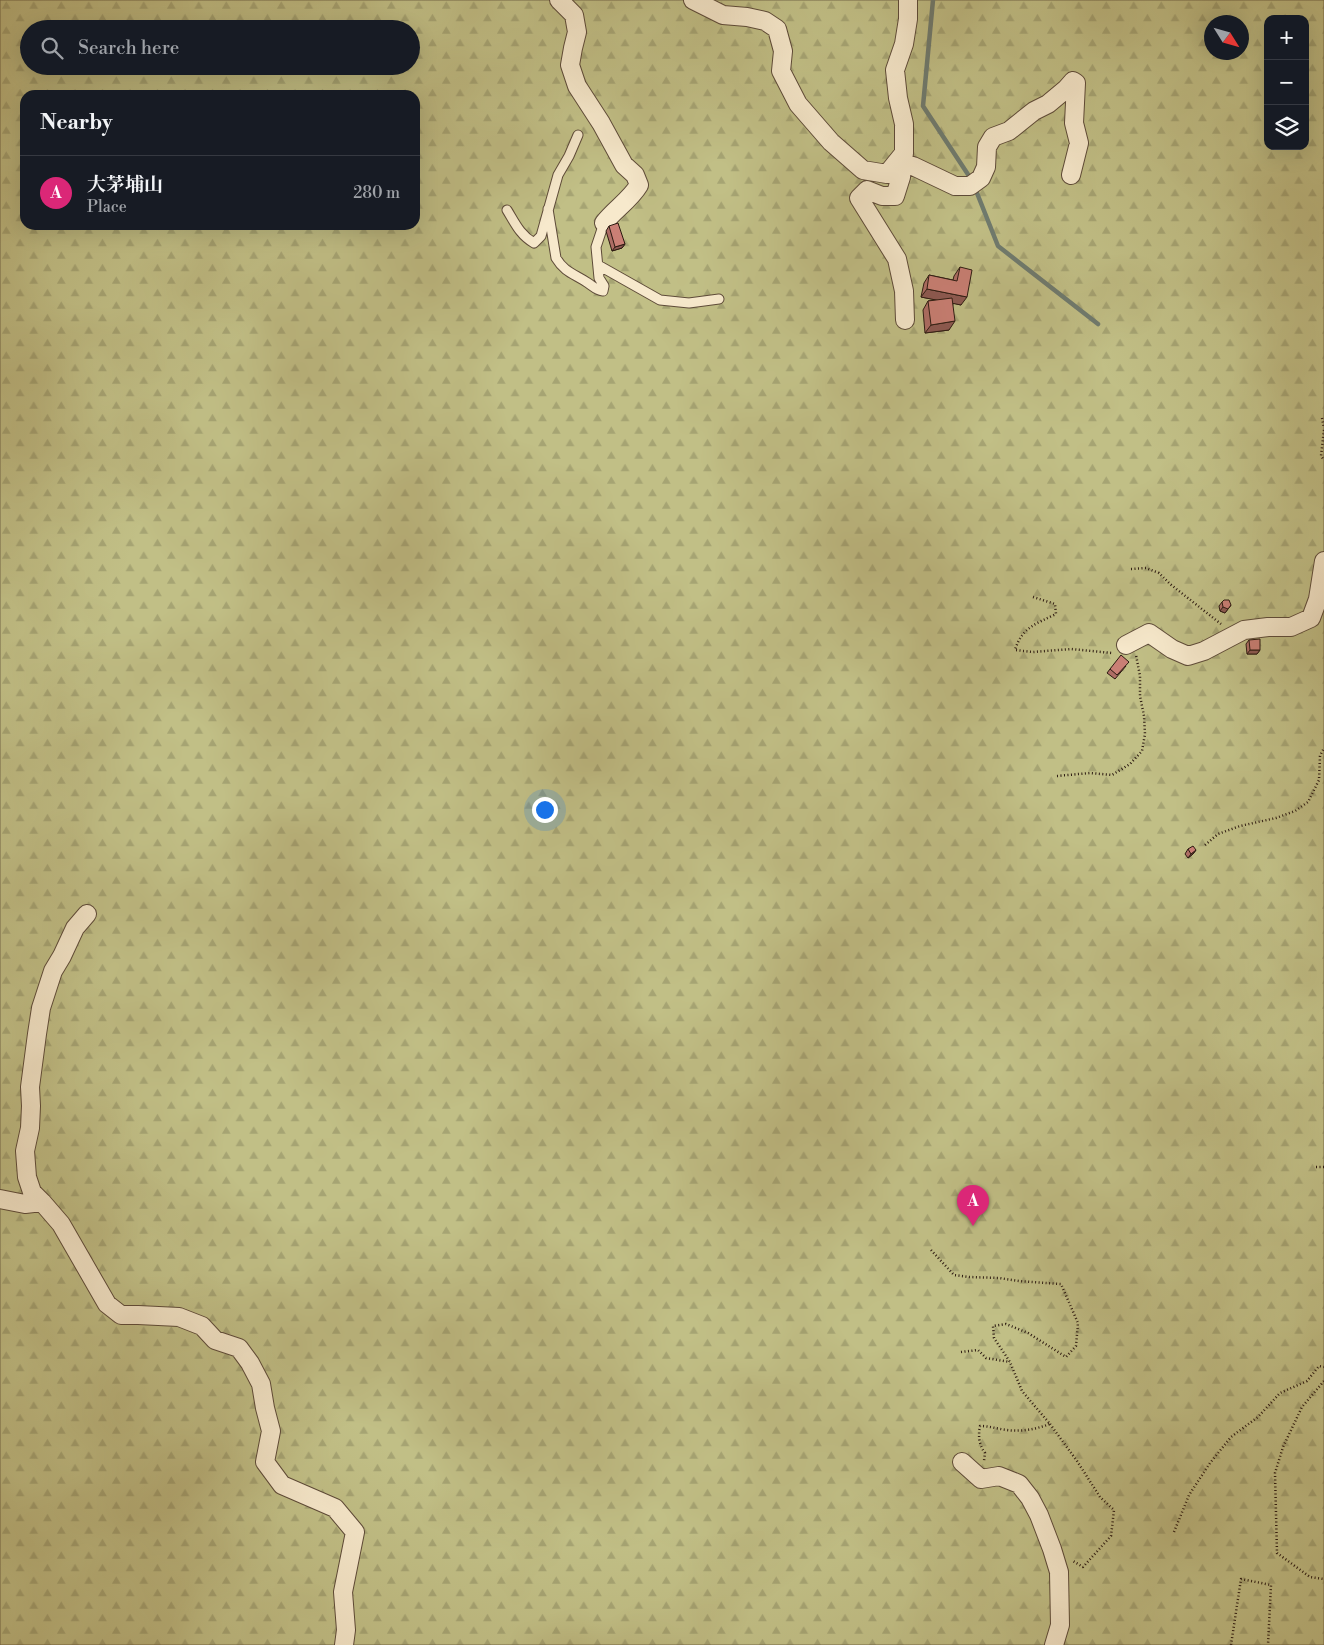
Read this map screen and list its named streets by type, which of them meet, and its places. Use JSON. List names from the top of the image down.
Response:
{
  "north": "bottom right",
  "page": {
    "map_buttons": ["+", "−"],
    "search": "Search here",
    "heading": "Nearby",
    "list": [
      {
        "mark": "A",
        "name": "大茅埔山",
        "note": "Place",
        "value": "280 m"
      }
    ],
    "pins": "A"
  }
}
